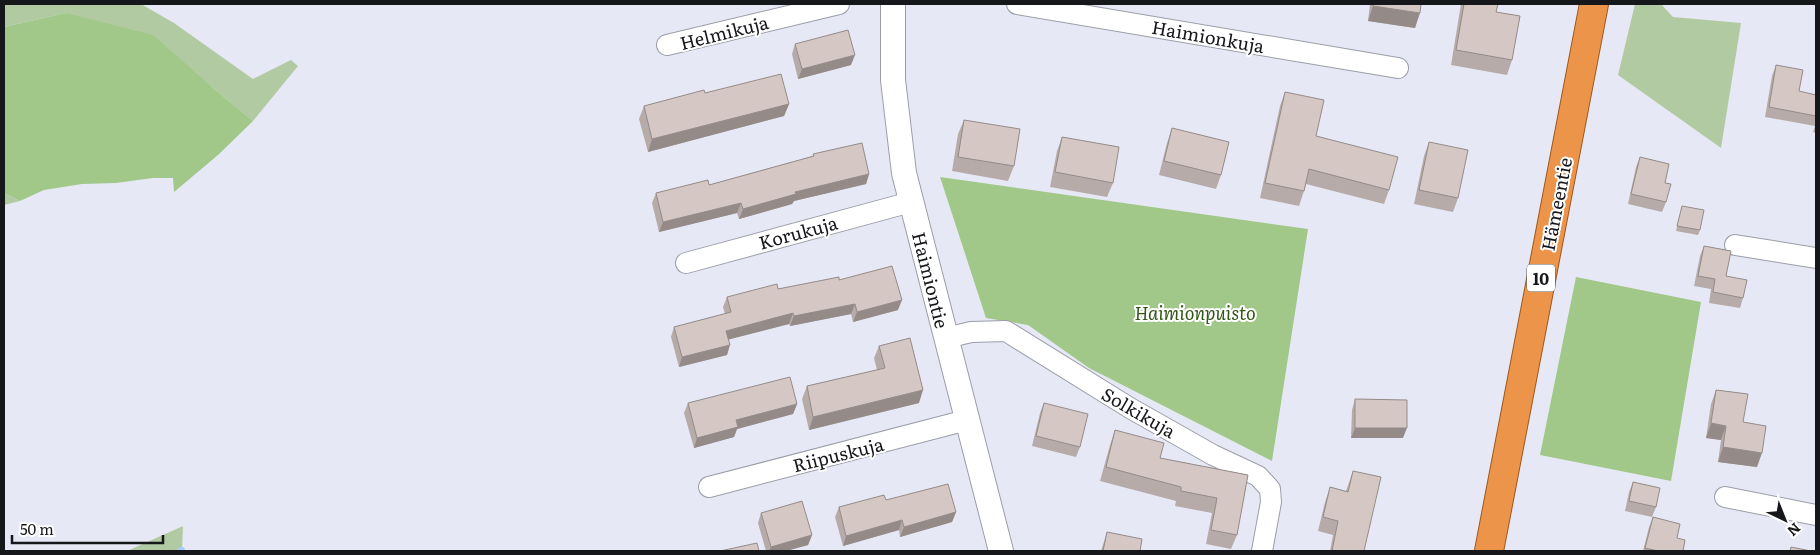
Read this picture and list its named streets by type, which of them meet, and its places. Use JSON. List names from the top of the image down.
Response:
{
  "streets": {
    "highway": ["Hämeentie", "10"],
    "street": [
      "Helmikuja",
      "Haimionkuja",
      "Korukuja",
      "Haimiontie",
      "Solkikuja",
      "Riipuskuja"
    ]
  },
  "crossings": [
    ["Korukuja", "Haimiontie"],
    ["Haimiontie", "Solkikuja"],
    ["Haimiontie", "Riipuskuja"]
  ],
  "parks": ["Haimionpuisto"],
  "scale_bar": "50 m",
  "north": "bottom right"
}
